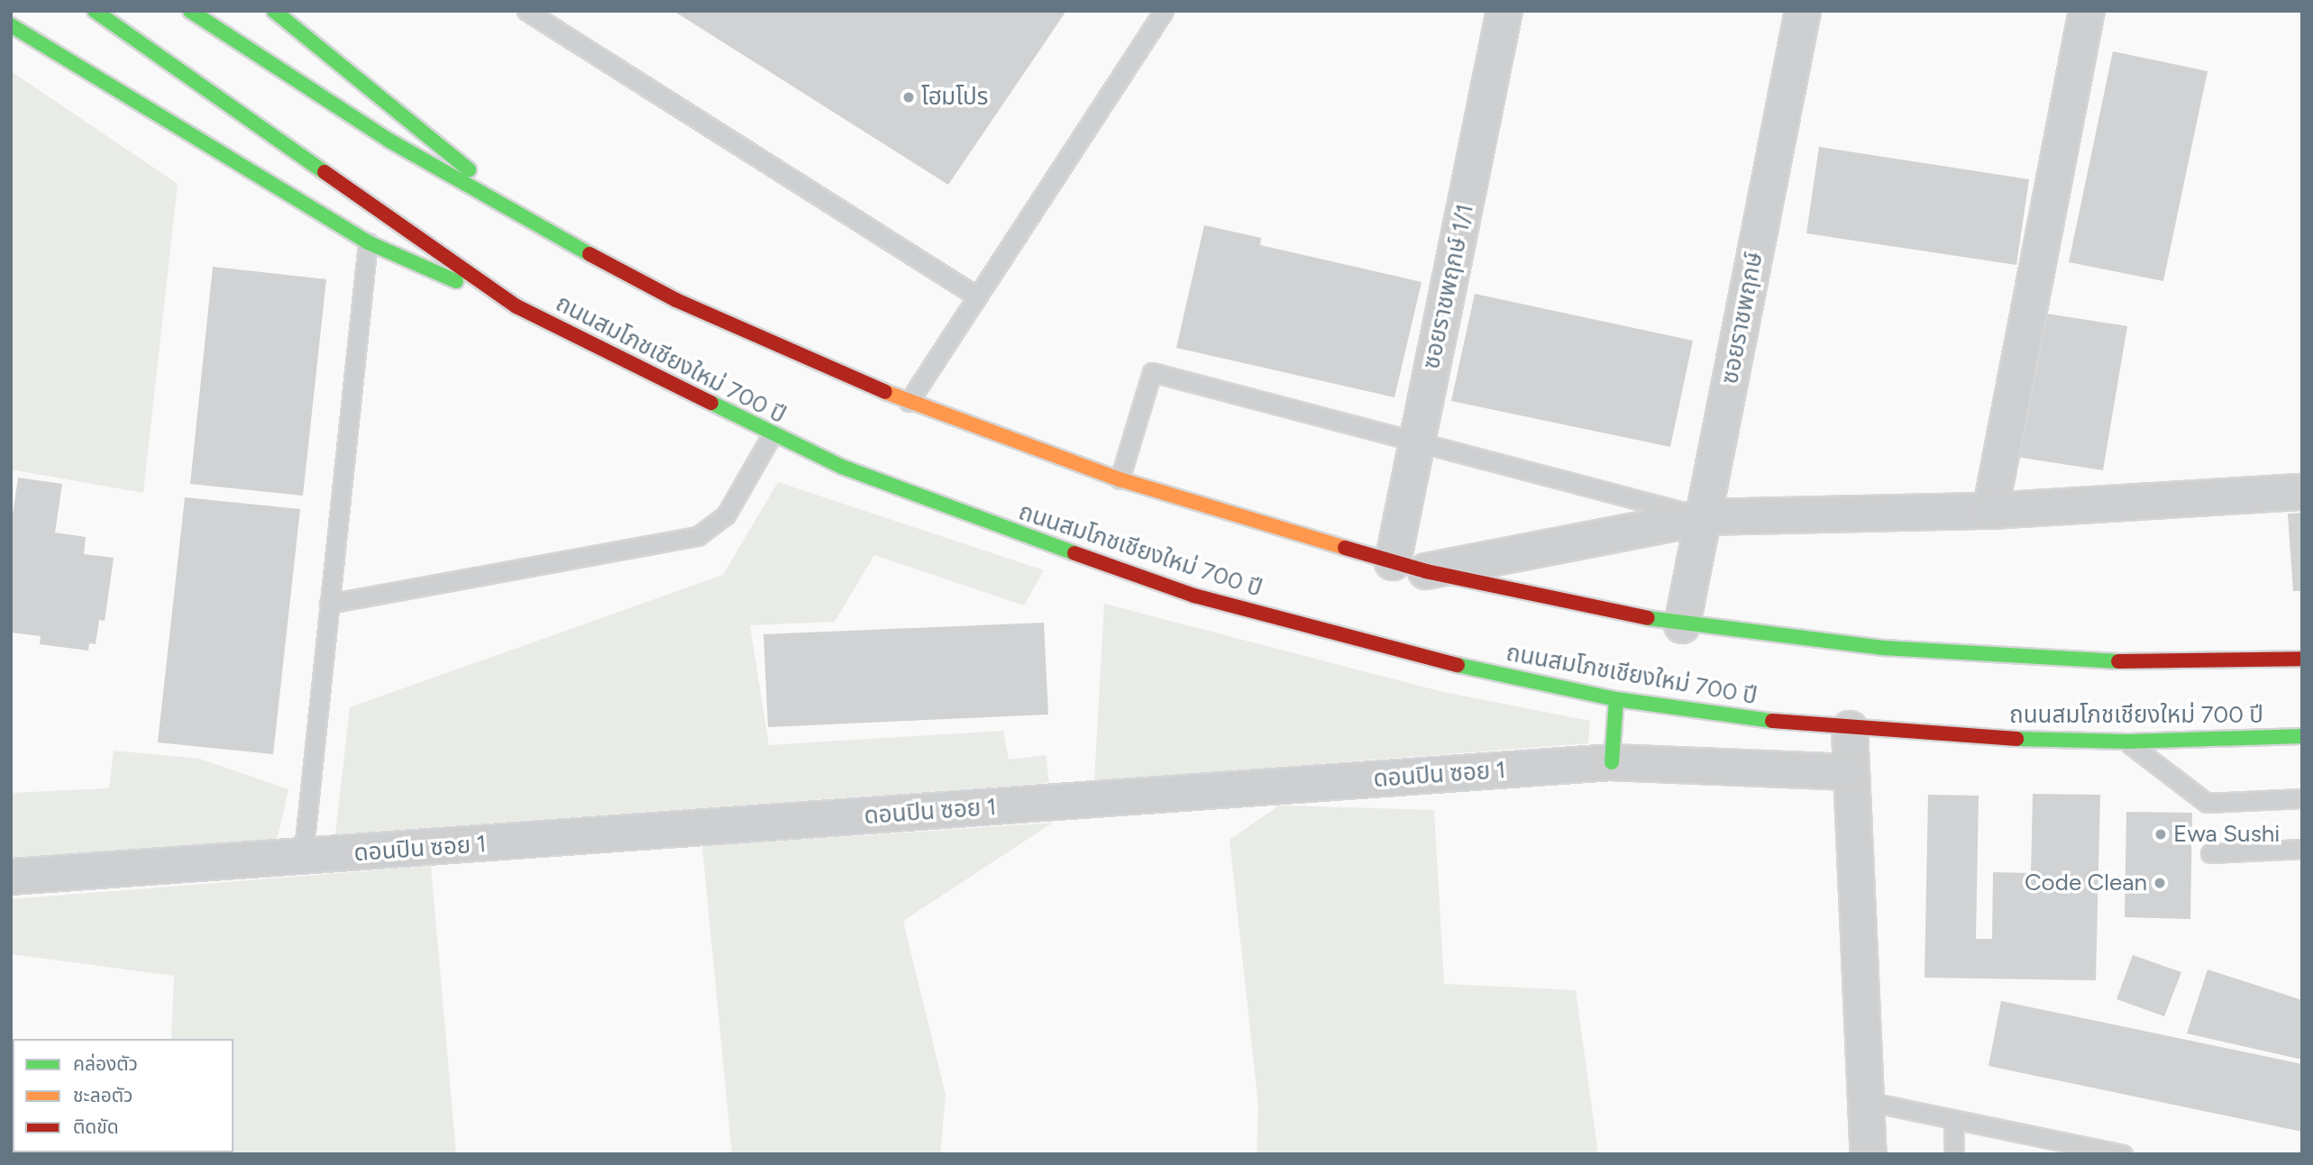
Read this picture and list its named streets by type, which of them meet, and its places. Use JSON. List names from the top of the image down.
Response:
{
  "streets": {
    "main road": ["ถนนสมโภชเชียงใหม่ 700 ปี"],
    "street": ["ซอยราชพฤกษ์ 1/1", "ซอยราชพฤกษ์", "ดอนปิน ซอย 1"]
  },
  "places": ["โฮมโปร", "Ewa Sushi", "Code Clean"],
  "legend": ["คล่องตัว", "ชะลอตัว", "ติดขัด"]
}
